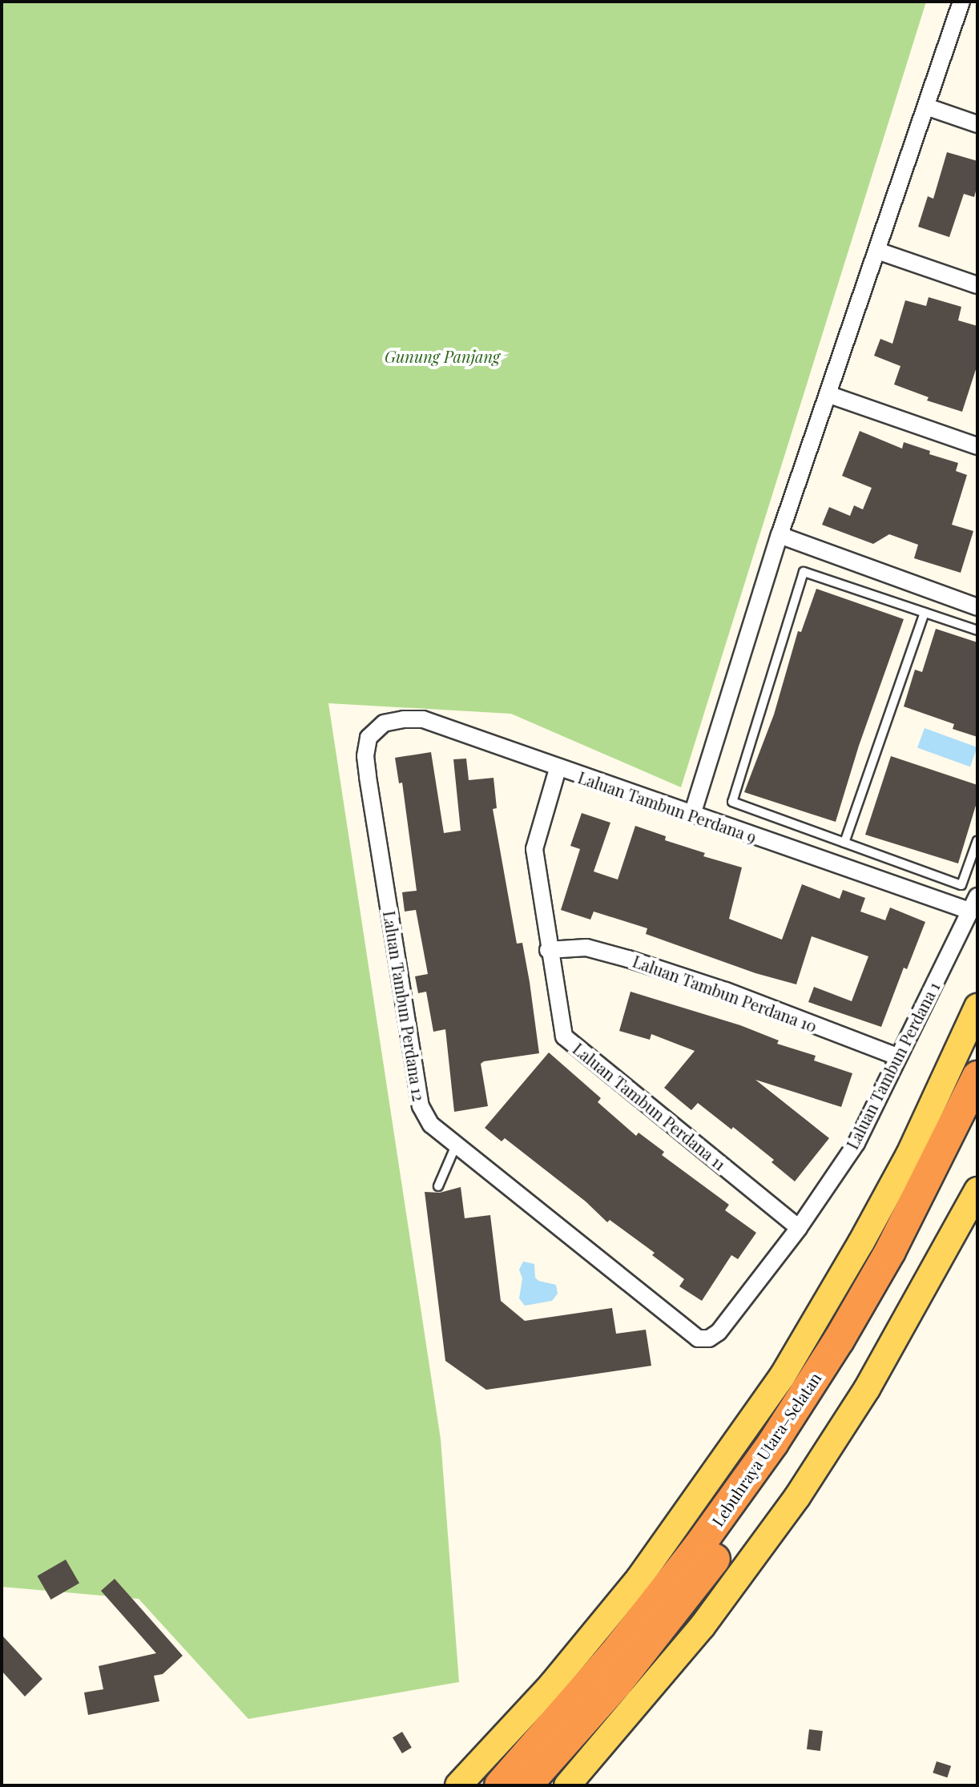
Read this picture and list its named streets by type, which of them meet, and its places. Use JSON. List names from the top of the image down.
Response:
{
  "streets": {
    "highway": ["Lebuhraya Utara–Selatan"],
    "street": [
      "Laluan Tambun Perdana 9",
      "Laluan Tambun Perdana 10",
      "Laluan Tambun Perdana 12",
      "Laluan Tambun Perdana 1",
      "Laluan Tambun Perdana 11"
    ]
  },
  "crossings": [
    ["Laluan Tambun Perdana 9", "Laluan Tambun Perdana 12"],
    ["Laluan Tambun Perdana 9", "Laluan Tambun Perdana 1"],
    ["Laluan Tambun Perdana 9", "Laluan Tambun Perdana 11"],
    ["Laluan Tambun Perdana 10", "Laluan Tambun Perdana 1"],
    ["Laluan Tambun Perdana 10", "Laluan Tambun Perdana 11"],
    ["Laluan Tambun Perdana 12", "Laluan Tambun Perdana 1"],
    ["Laluan Tambun Perdana 1", "Laluan Tambun Perdana 11"]
  ],
  "parks": ["Gunung Panjang"]
}
